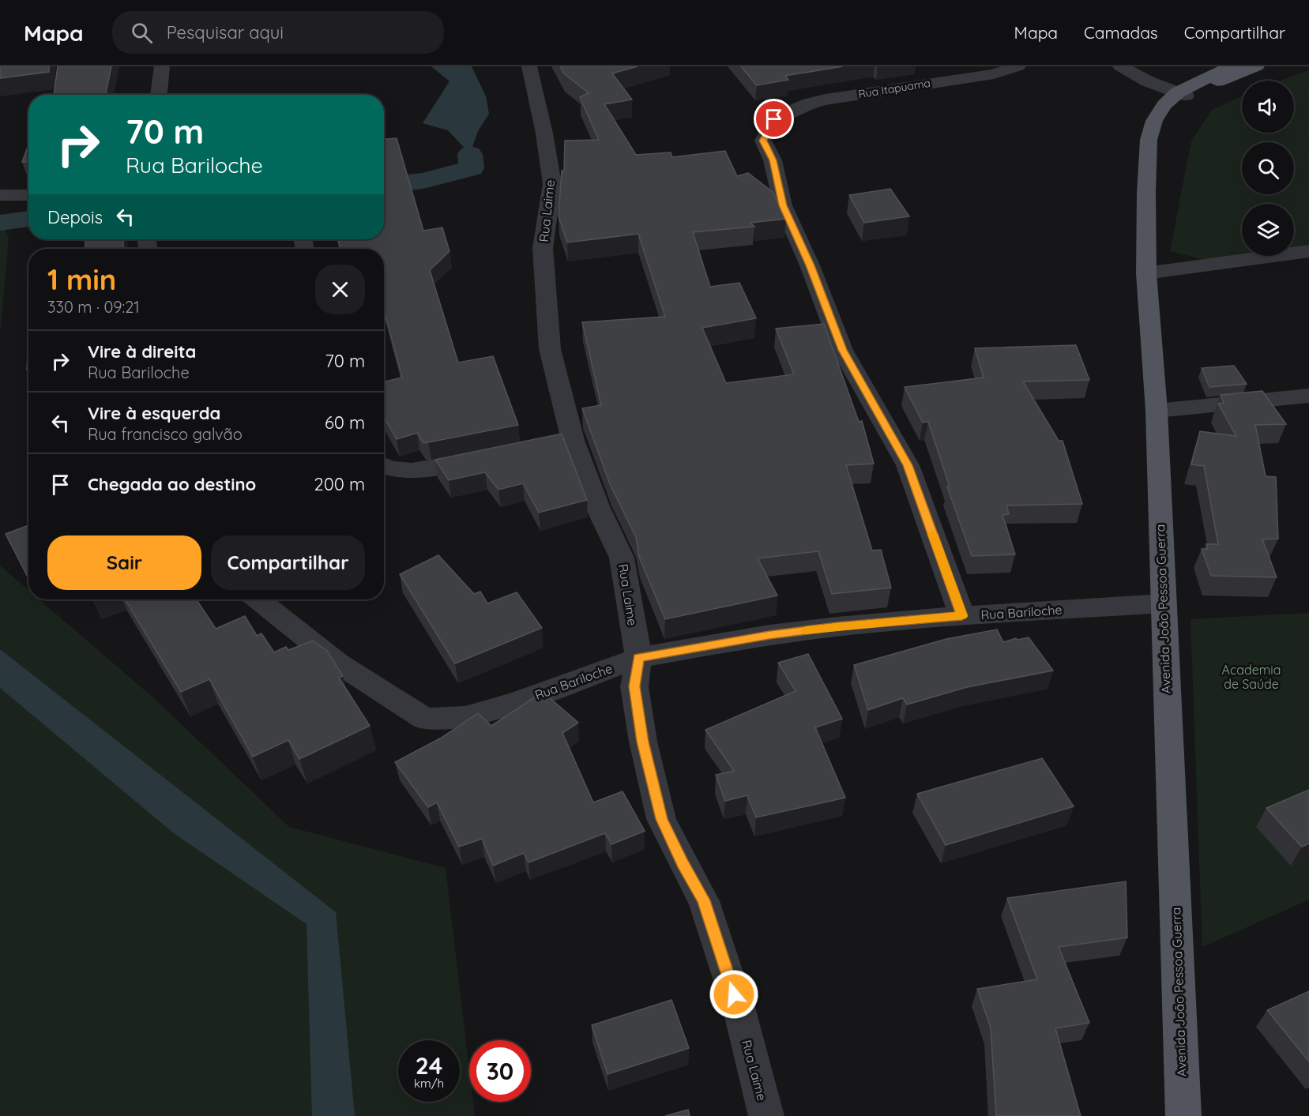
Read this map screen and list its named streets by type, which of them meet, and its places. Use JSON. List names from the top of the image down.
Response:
{
  "streets": {
    "main road": ["Avenida João Pessoa Guerra"],
    "street": ["Rua Itapuama", "Rua Laime", "Rua Bariloche"]
  },
  "crossings": [
    ["Rua Itapuama", "Rua Bariloche"],
    ["Rua Laime", "Rua Bariloche"],
    ["Avenida João Pessoa Guerra", "Rua Bariloche"]
  ],
  "parks": ["Academia de Saúde"],
  "page": {
    "header": "Mapa",
    "search": "Pesquisar aqui",
    "nav": ["Mapa", "Camadas", "Compartilhar"],
    "turn": ["70 m", "Rua Bariloche"],
    "then": "Depois",
    "heading": ["1 min", "330 m · 09:21"],
    "list": [
      {
        "name": "Vire à direita",
        "note": "Rua Bariloche",
        "value": "70 m"
      },
      {
        "name": "Vire à esquerda",
        "note": "Rua francisco galvão",
        "value": "60 m"
      },
      {
        "name": "Chegada ao destino",
        "value": "200 m"
      }
    ],
    "buttons": ["Sair", "Compartilhar"],
    "speed": "24 km/h",
    "limit": "30"
  }
}
